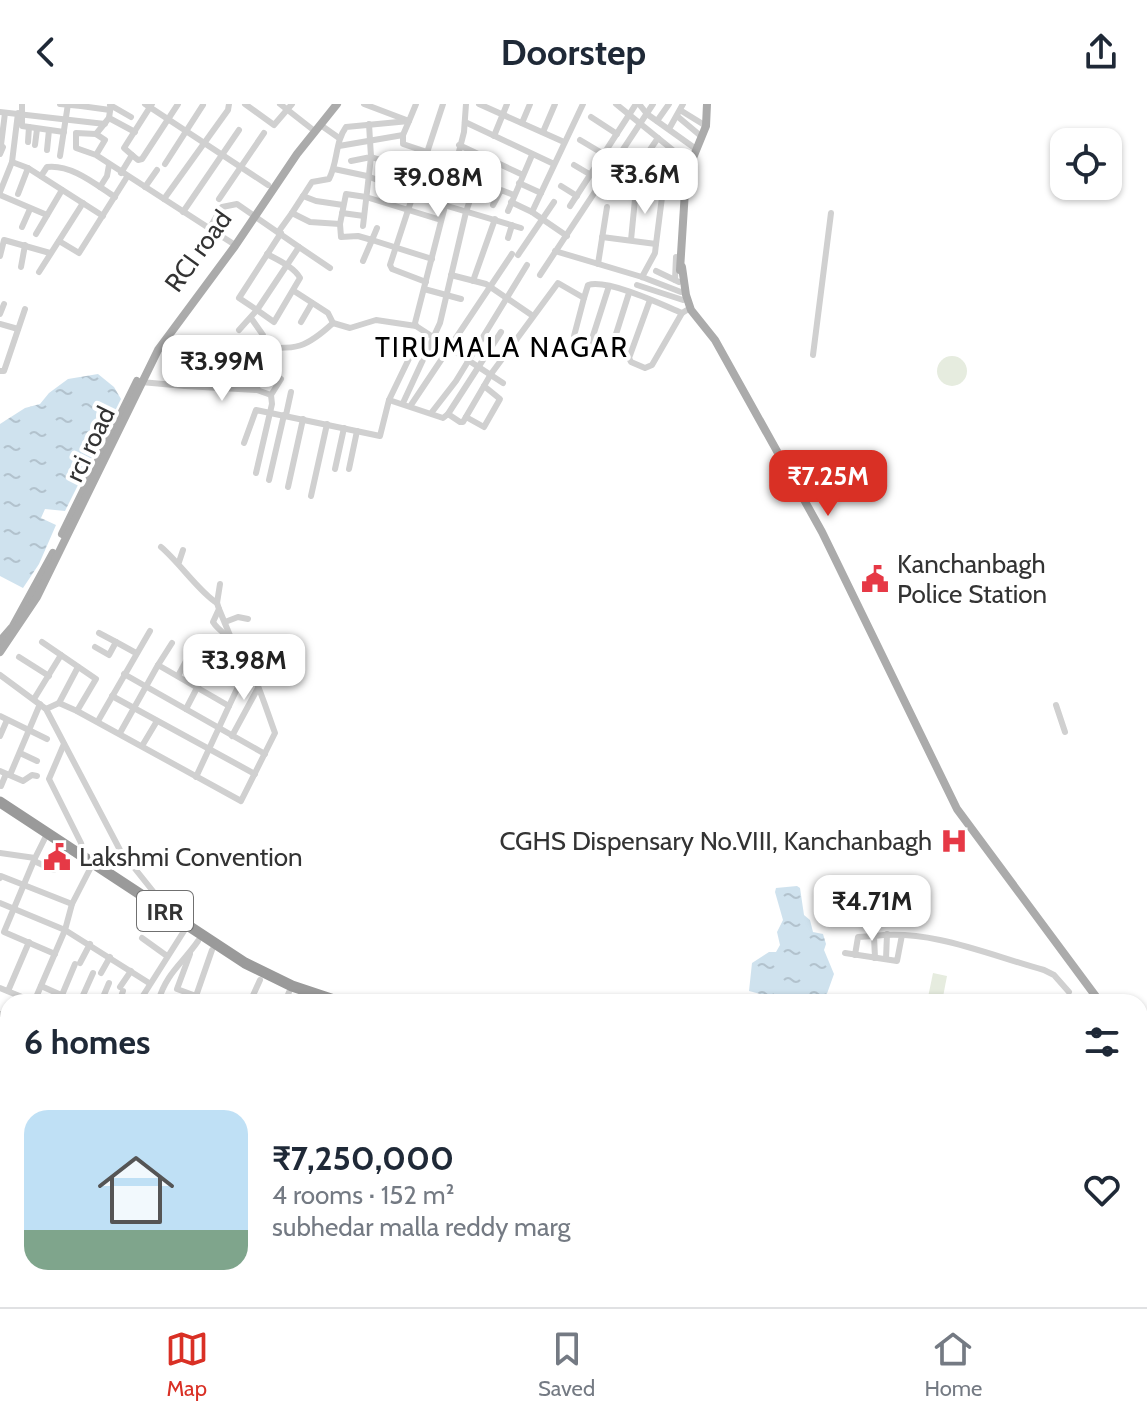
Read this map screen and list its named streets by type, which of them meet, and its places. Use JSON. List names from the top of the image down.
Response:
{
  "streets": {
    "highway": ["IRR"],
    "main road": ["RCI road", "rci road"]
  },
  "crossings": [
    ["RCI road", "rci road"]
  ],
  "districts": ["TIRUMALA NAGAR"],
  "places": {
    "public building": ["Kanchanbagh Police Station", "Lakshmi Convention"],
    "hospital": ["CGHS Dispensary No.VIII, Kanchanbagh"]
  },
  "page": {
    "header": "Doorstep",
    "price": [
      "₹3.6M",
      "₹9.08M",
      "₹3.99M",
      "₹7.25M",
      "₹3.98M",
      "₹4.71M"
    ],
    "heading": "6 homes",
    "list": [
      {
        "name": "₹7,250,000",
        "note": "4 rooms · 152 m² · subhedar malla reddy marg"
      }
    ],
    "tabs": ["Map", "Saved", "Home"]
  }
}
